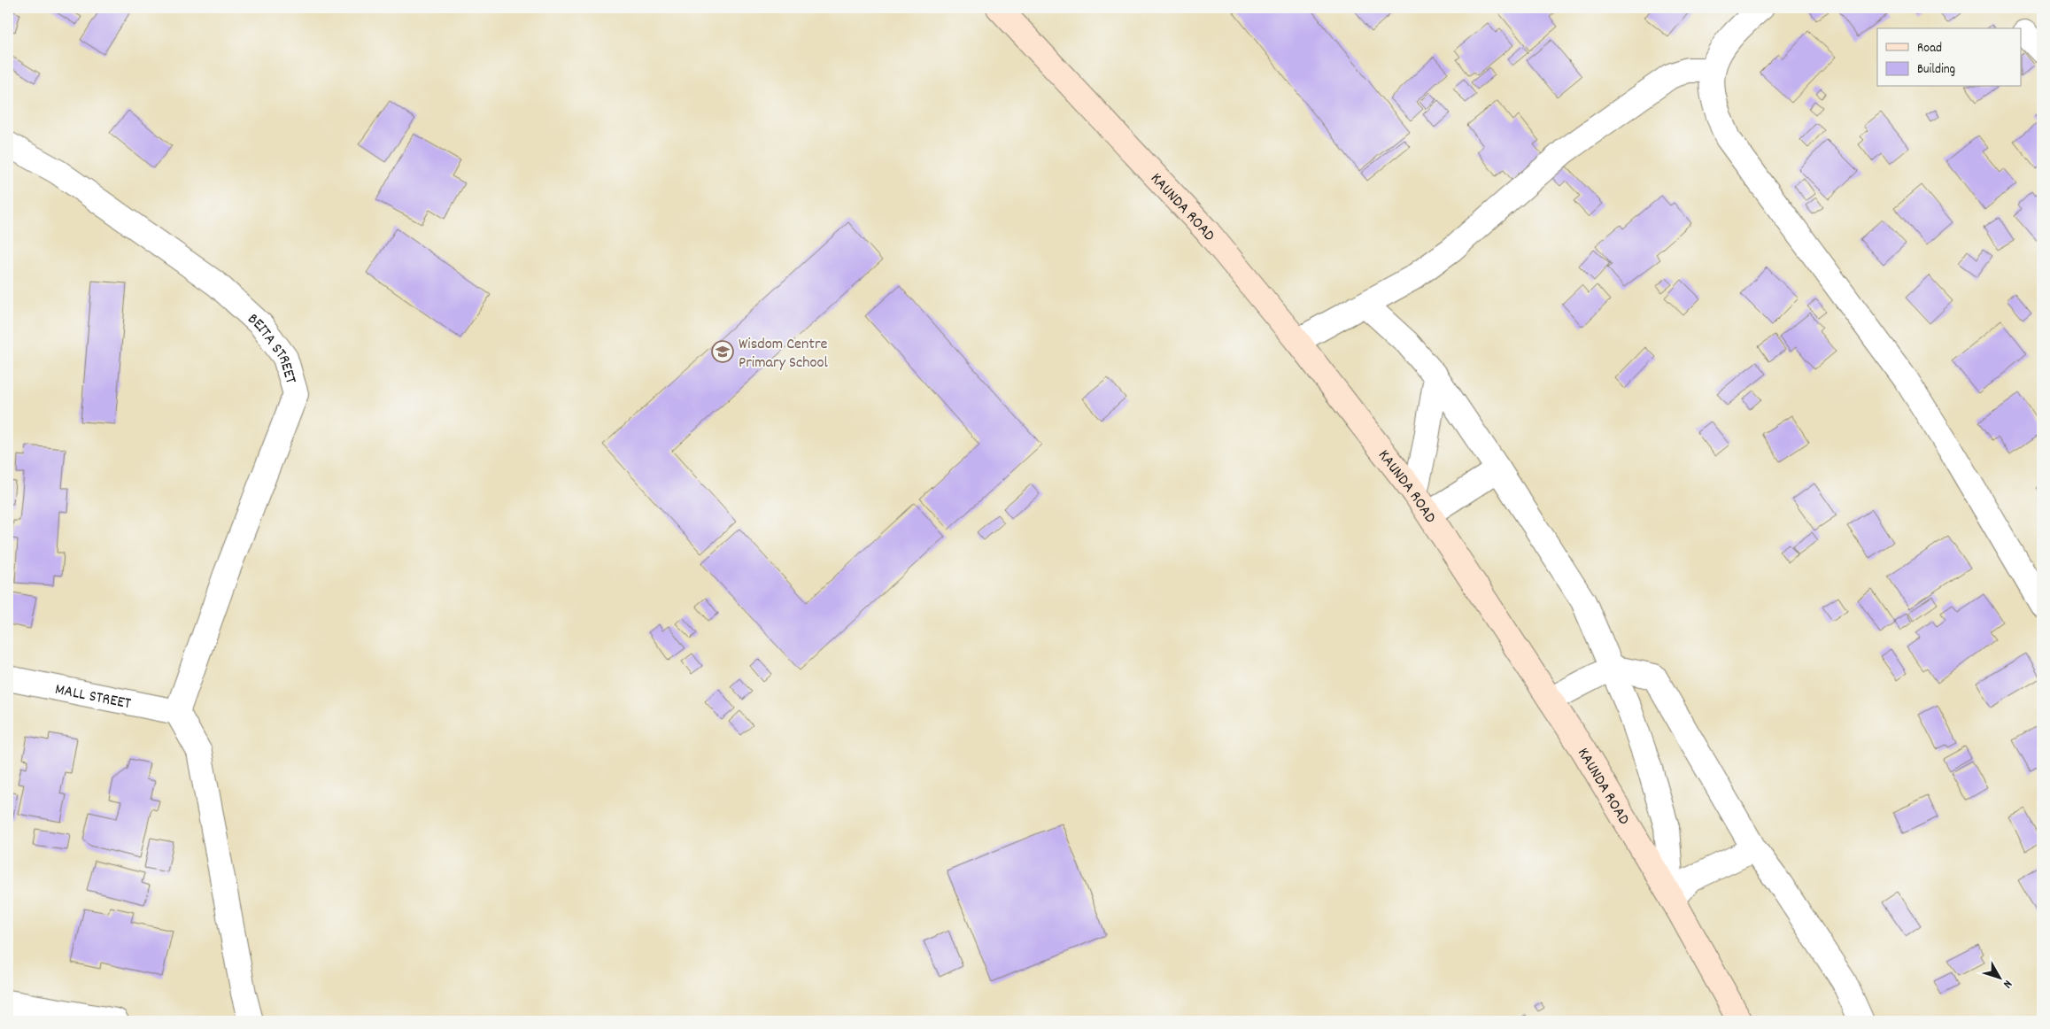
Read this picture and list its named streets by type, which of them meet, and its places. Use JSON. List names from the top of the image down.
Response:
{
  "streets": {
    "main road": ["KAUNDA ROAD"],
    "street": ["BEITA STREET", "MALL STREET"]
  },
  "crossings": [
    ["BEITA STREET", "MALL STREET"]
  ],
  "places": {
    "school or university": ["Wisdom Centre Primary School"]
  },
  "legend": ["Road", "Building"],
  "north": "bottom right"
}
